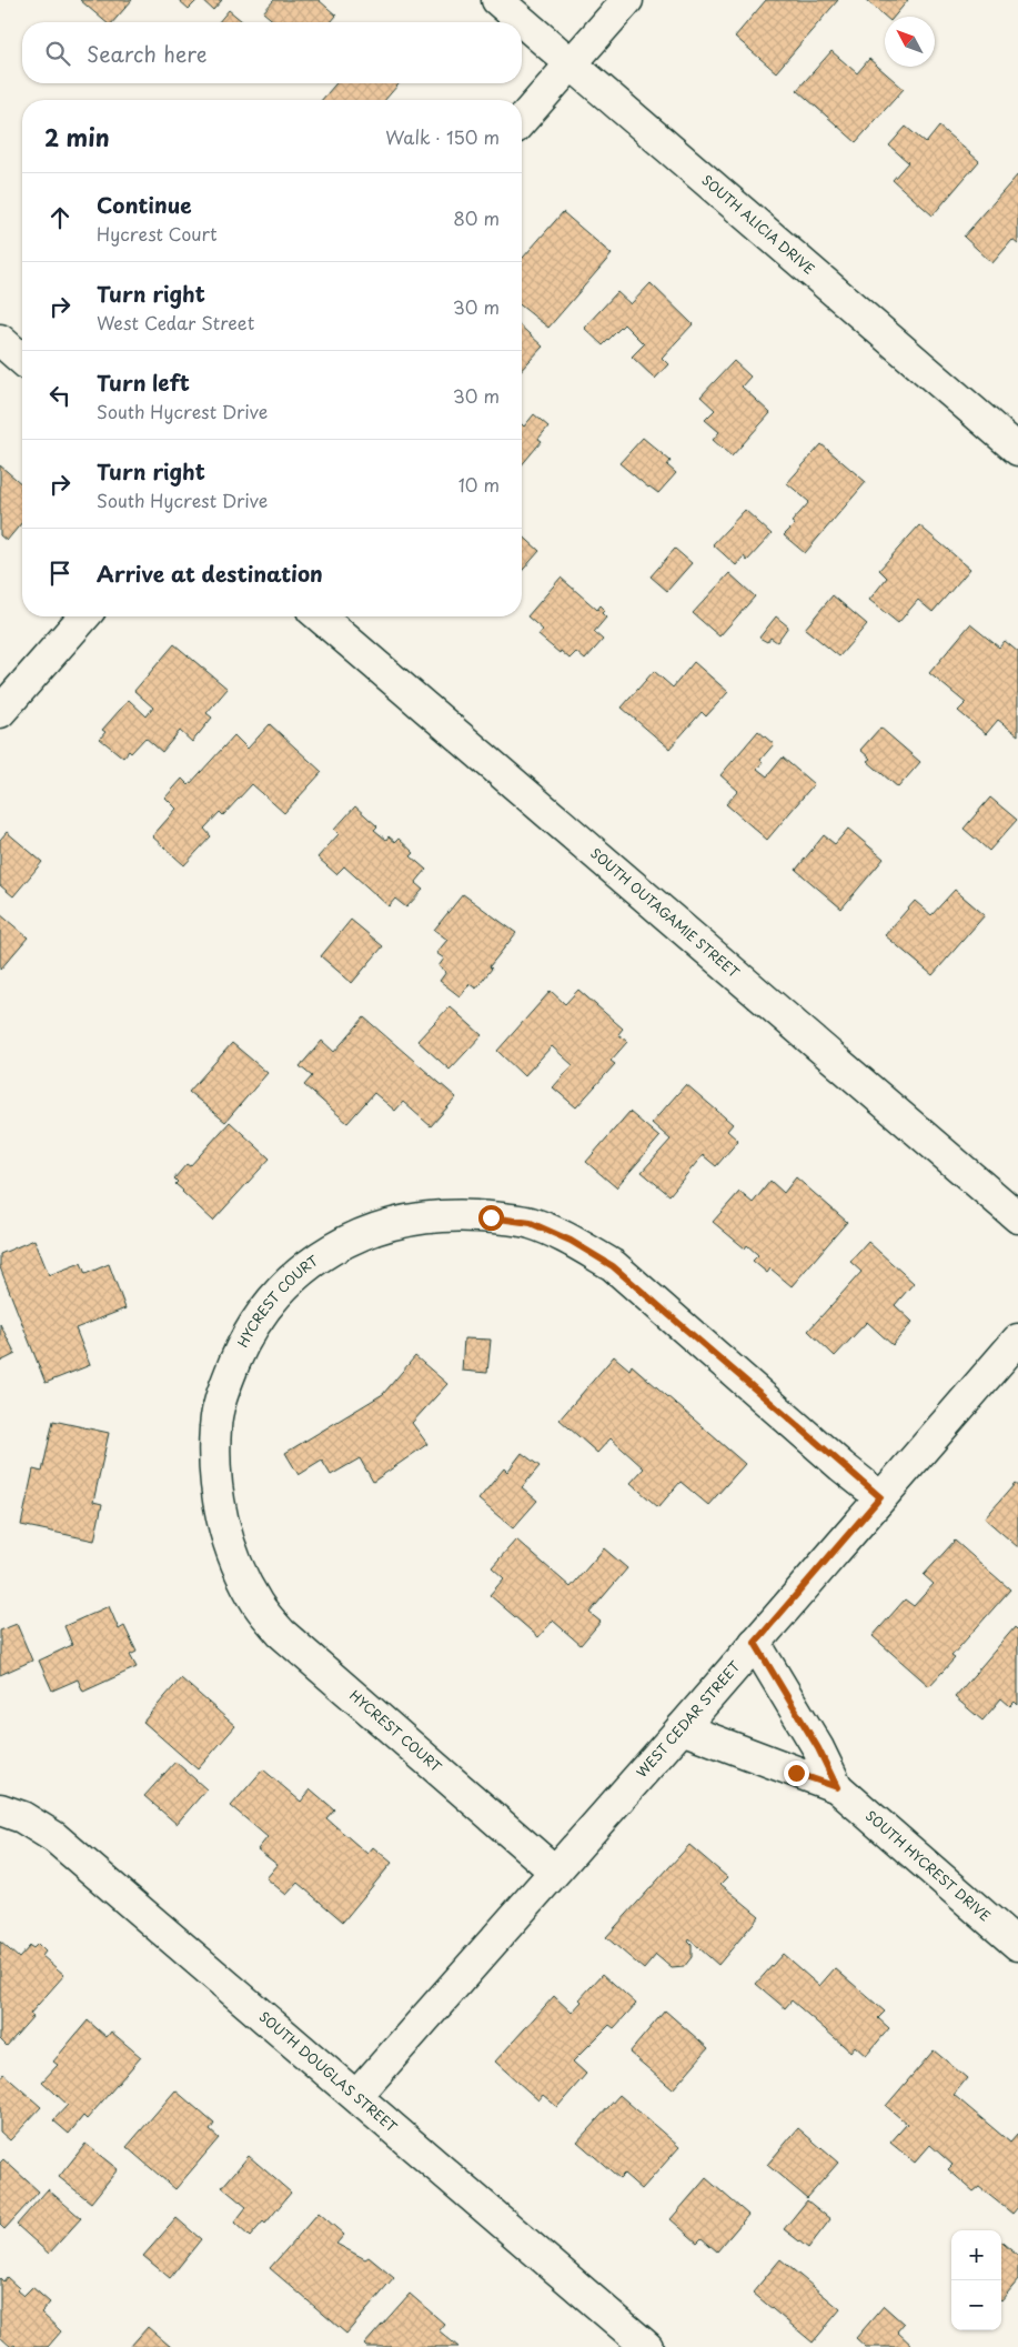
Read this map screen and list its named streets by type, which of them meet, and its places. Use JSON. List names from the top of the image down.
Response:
{
  "streets": {
    "street": [
      "SOUTH ALICIA DRIVE",
      "SOUTH OUTAGAMIE STREET",
      "HYCREST COURT",
      "WEST CEDAR STREET",
      "SOUTH HYCREST DRIVE",
      "SOUTH DOUGLAS STREET"
    ]
  },
  "crossings": [
    ["HYCREST COURT", "WEST CEDAR STREET"],
    ["WEST CEDAR STREET", "SOUTH HYCREST DRIVE"],
    ["WEST CEDAR STREET", "SOUTH DOUGLAS STREET"]
  ],
  "north": "top left",
  "page": {
    "search": "Search here",
    "heading": ["2 min", "Walk · 150 m"],
    "list": [
      ["Continue", "Hycrest Court", "80 m"],
      ["Turn right", "West Cedar Street", "30 m"],
      ["Turn left", "South Hycrest Drive", "30 m"],
      ["Turn right", "South Hycrest Drive", "10 m"],
      "Arrive at destination"
    ],
    "map_buttons": ["+", "−"]
  }
}
